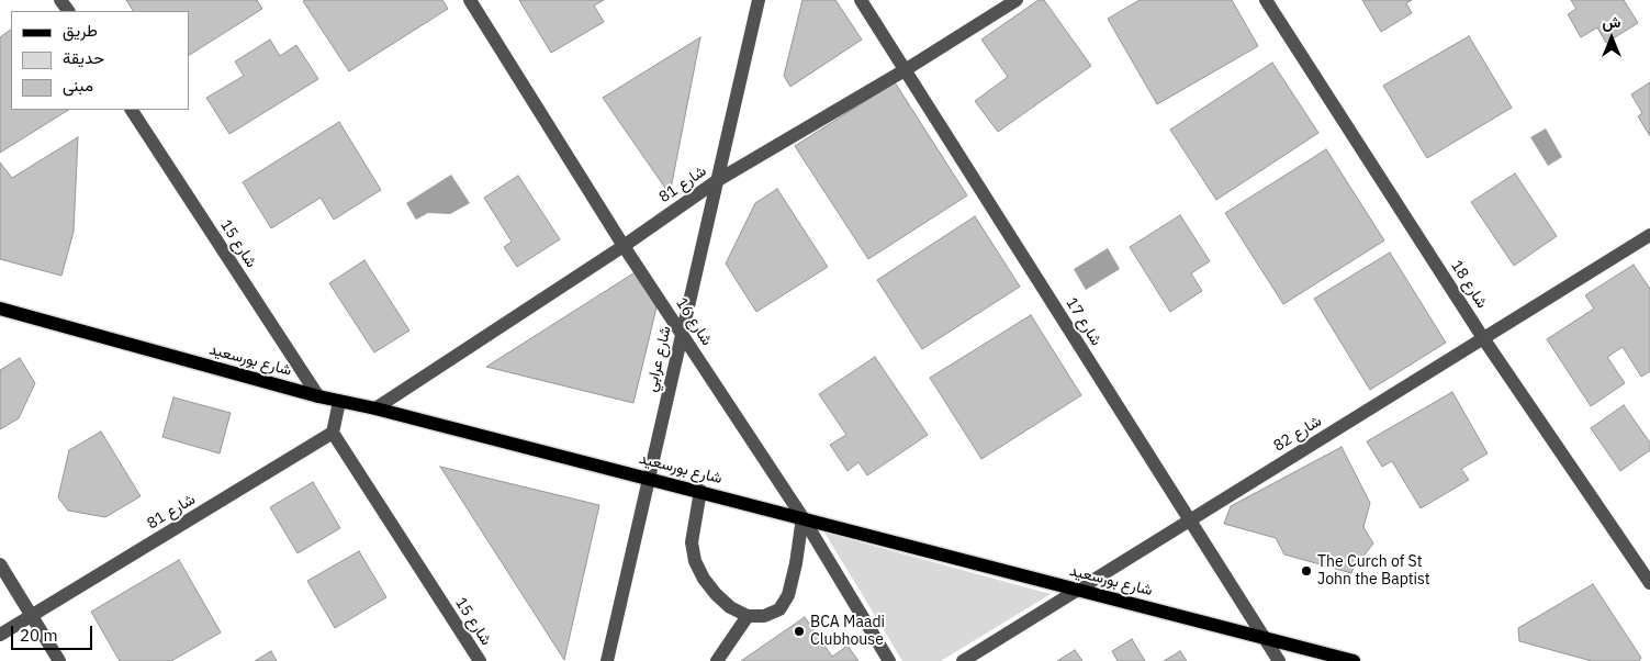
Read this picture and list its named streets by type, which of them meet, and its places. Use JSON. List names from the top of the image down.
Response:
{
  "streets": {
    "main road": ["شارع بورسعيد"],
    "street": [
      "شارع 81",
      "شارع 15",
      "شارع 18",
      "شارع 16",
      "شارع 17",
      "شارع عرابي",
      "شارع 82"
    ]
  },
  "crossings": [
    ["شارع 81", "شارع 15"],
    ["شارع 81", "شارع 16"],
    ["شارع 81", "شارع 17"],
    ["شارع 81", "شارع عرابي"],
    ["شارع 81", "شارع بورسعيد"],
    ["شارع 15", "شارع بورسعيد"],
    ["شارع 18", "شارع 82"],
    ["شارع 16", "شارع عرابي"],
    ["شارع 16", "شارع بورسعيد"],
    ["شارع 17", "شارع بورسعيد"],
    ["شارع 17", "شارع 82"],
    ["شارع عرابي", "شارع بورسعيد"],
    ["شارع بورسعيد", "شارع 82"]
  ],
  "places": ["The Curch of St John the Baptist", "BCA Maadi Clubhouse"],
  "legend": ["طريق", "حديقة", "مبنى"],
  "scale_bar": "20 m",
  "north": "top"
}
